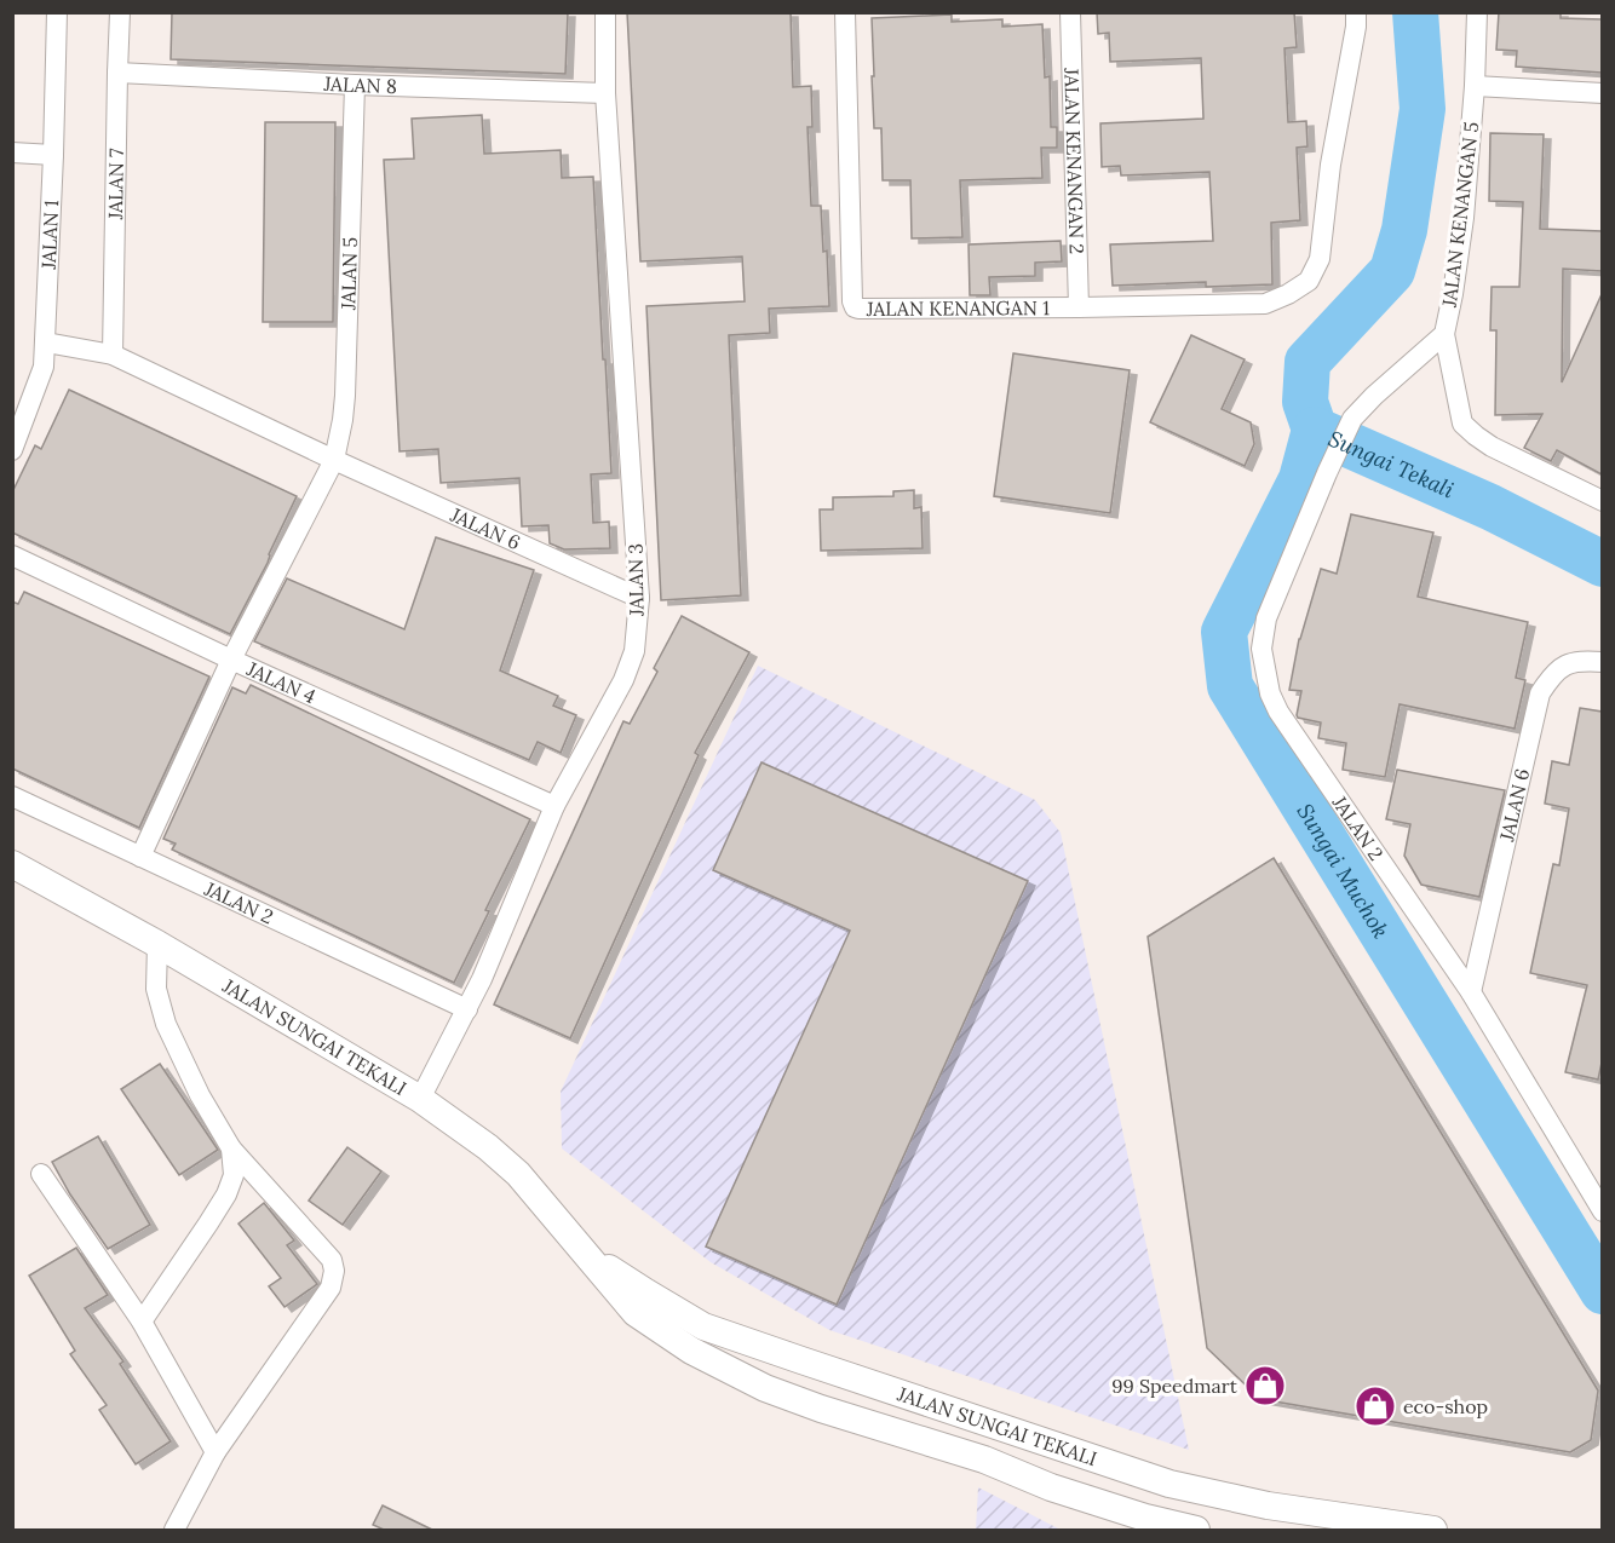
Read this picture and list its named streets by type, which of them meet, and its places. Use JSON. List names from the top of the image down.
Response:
{
  "streets": {
    "street": [
      "JALAN 8",
      "JALAN KENANGAN 2",
      "JALAN 7",
      "JALAN KENANGAN 5",
      "JALAN 1",
      "JALAN 5",
      "JALAN KENANGAN 1",
      "JALAN 6",
      "JALAN 3",
      "JALAN 4",
      "JALAN 2",
      "JALAN SUNGAI TEKALI"
    ]
  },
  "crossings": [
    ["JALAN 8", "JALAN 7"],
    ["JALAN 8", "JALAN 5"],
    ["JALAN 8", "JALAN 3"],
    ["JALAN KENANGAN 2", "JALAN KENANGAN 1"],
    ["JALAN 7", "JALAN 6"],
    ["JALAN KENANGAN 5", "JALAN 2"],
    ["JALAN 1", "JALAN 6"],
    ["JALAN 5", "JALAN 6"],
    ["JALAN 6", "JALAN 3"],
    ["JALAN 6", "JALAN 2"],
    ["JALAN 3", "JALAN 4"],
    ["JALAN 3", "JALAN 2"],
    ["JALAN 3", "JALAN SUNGAI TEKALI"]
  ],
  "water": ["Sungai Tekali", "Sungai Muchok"],
  "places": {
    "shop": ["99 Speedmart", "eco-shop"]
  }
}
